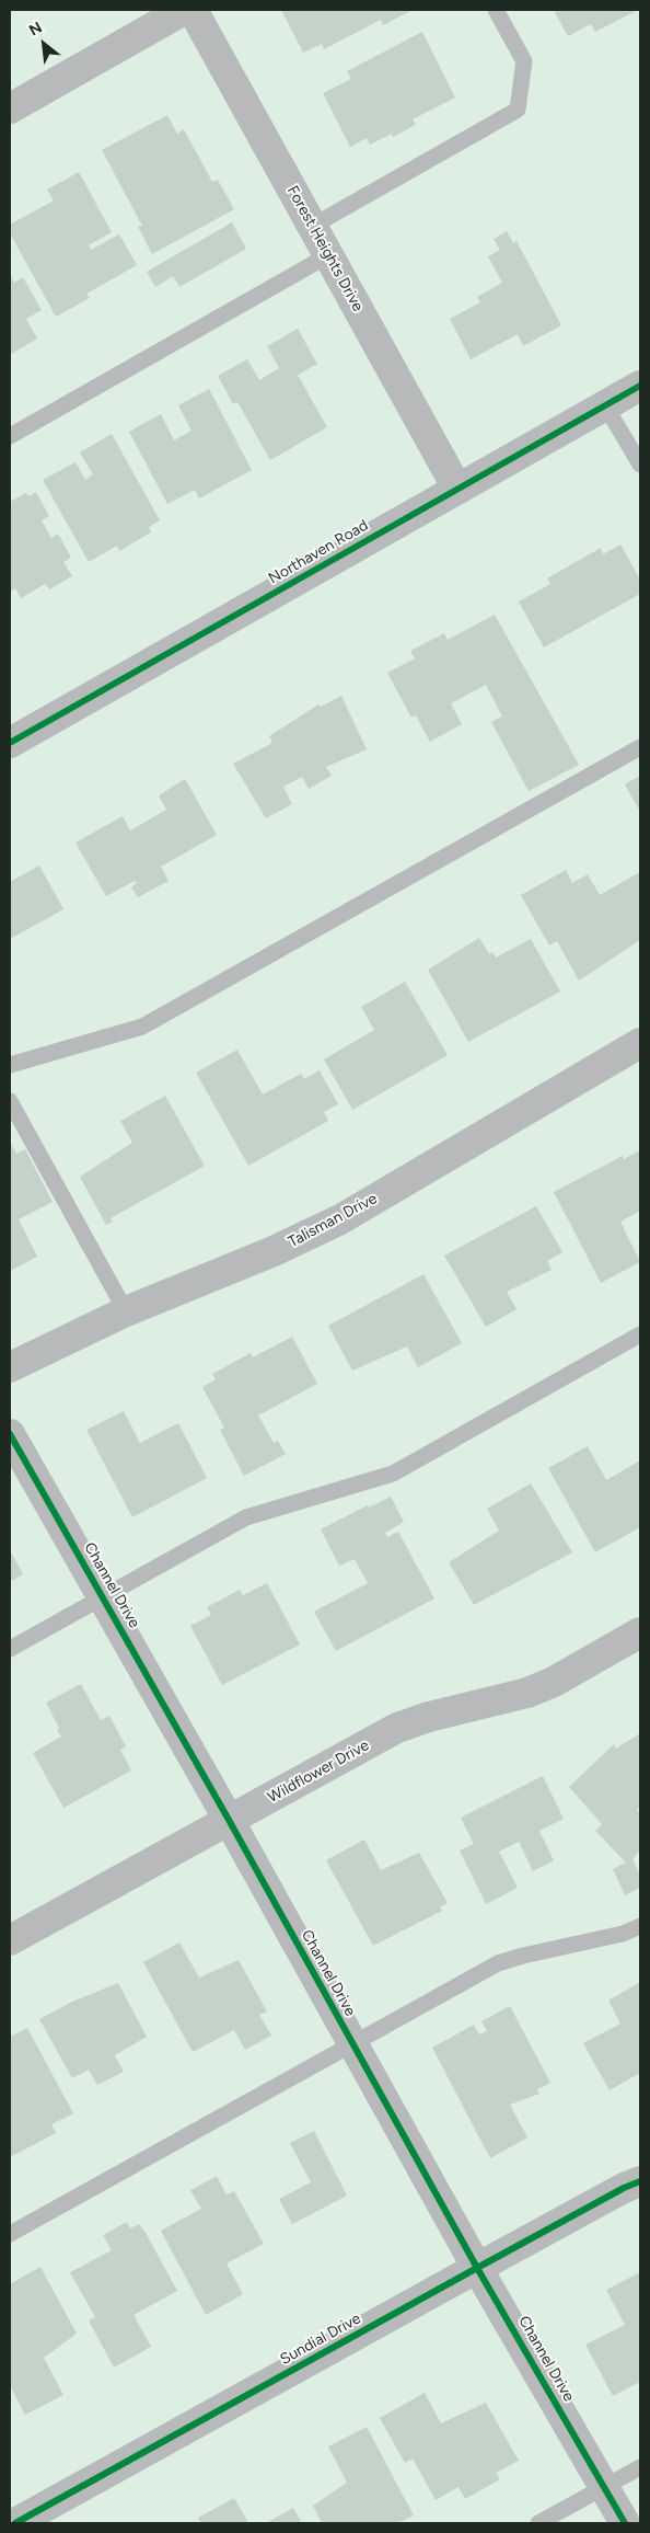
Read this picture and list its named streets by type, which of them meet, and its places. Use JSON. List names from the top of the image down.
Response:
{
  "streets": {
    "street": [
      "Forest Heights Drive",
      "Northaven Road",
      "Talisman Drive",
      "Channel Drive",
      "Wildflower Drive",
      "Sundial Drive"
    ]
  },
  "crossings": [
    ["Forest Heights Drive", "Northaven Road"],
    ["Channel Drive", "Wildflower Drive"],
    ["Channel Drive", "Sundial Drive"]
  ],
  "north": "top left"
}
